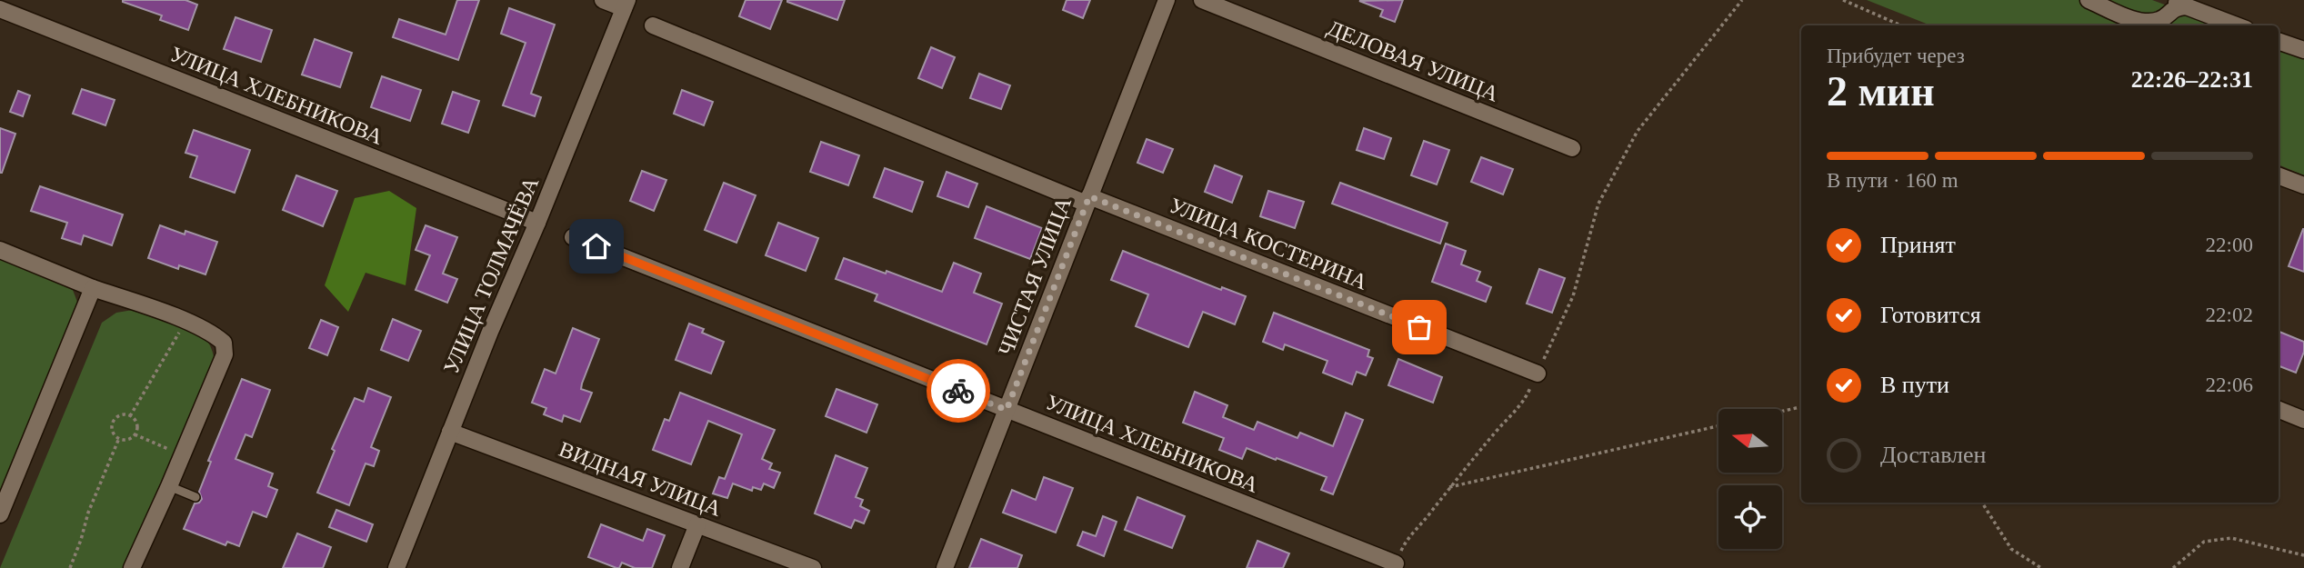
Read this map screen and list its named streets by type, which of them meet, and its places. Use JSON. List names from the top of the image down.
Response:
{
  "streets": {
    "street": [
      "ДЕЛОВАЯ УЛИЦА",
      "УЛИЦА ХЛЕБНИКОВА",
      "УЛИЦА КОСТЕРИНА",
      "УЛИЦА ТОЛМАЧЁВА",
      "ЧИСТАЯ УЛИЦА",
      "ВИДНАЯ УЛИЦА"
    ]
  },
  "crossings": [
    ["УЛИЦА ХЛЕБНИКОВА", "УЛИЦА ТОЛМАЧЁВА"],
    ["УЛИЦА ХЛЕБНИКОВА", "ЧИСТАЯ УЛИЦА"],
    ["УЛИЦА КОСТЕРИНА", "ЧИСТАЯ УЛИЦА"],
    ["УЛИЦА ТОЛМАЧЁВА", "ВИДНАЯ УЛИЦА"]
  ],
  "north": "left",
  "page": {
    "heading": ["2 мин", "Прибудет через", "22:26–22:31"],
    "bar": "В пути · 160 m",
    "list": [
      ["Принят", "22:00"],
      ["Готовится", "22:02"],
      ["В пути", "22:06"],
      "Доставлен"
    ]
  }
}
